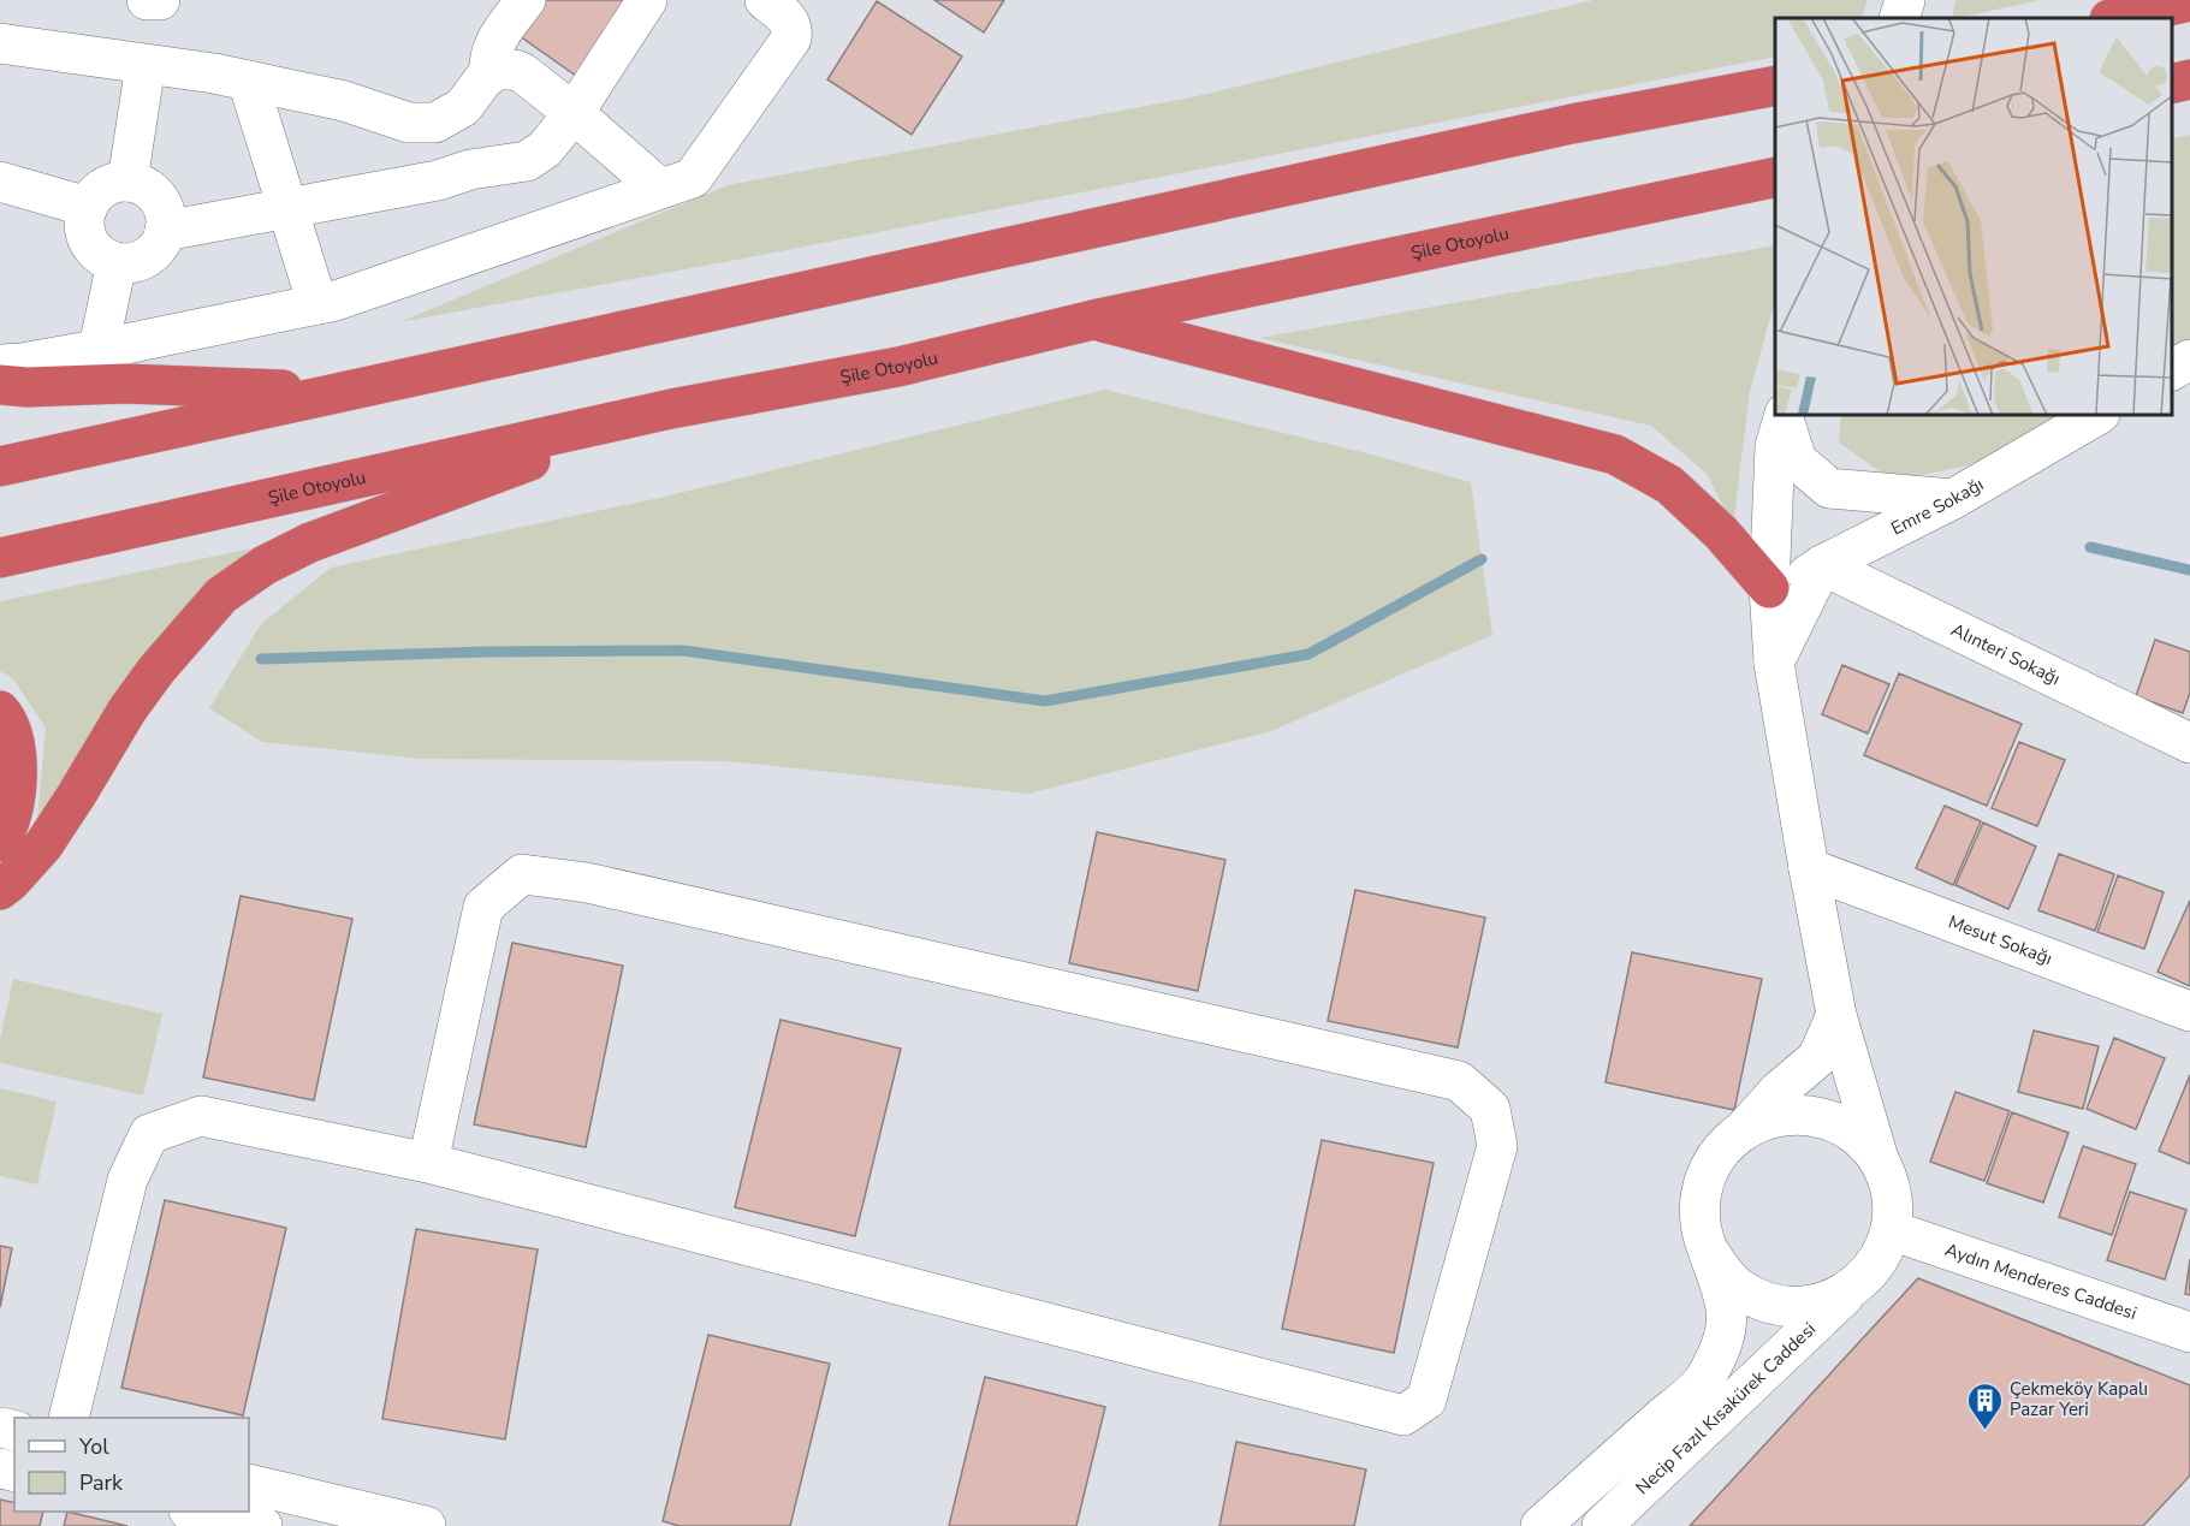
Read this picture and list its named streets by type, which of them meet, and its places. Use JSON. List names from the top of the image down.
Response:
{
  "streets": {
    "highway": ["Şile Otoyolu"],
    "street": [
      "Emre Sokağı",
      "Alınteri Sokağı",
      "Mesut Sokağı",
      "Aydın Menderes Caddesi",
      "Necip Fazıl Kısakürek Caddesi"
    ]
  },
  "crossings": [
    ["Emre Sokağı", "Alınteri Sokağı"],
    ["Aydın Menderes Caddesi", "Necip Fazıl Kısakürek Caddesi"]
  ],
  "places": {
    "building": ["Çekmeköy Kapalı Pazar Yeri"]
  },
  "legend": ["Yol", "Park"]
}
